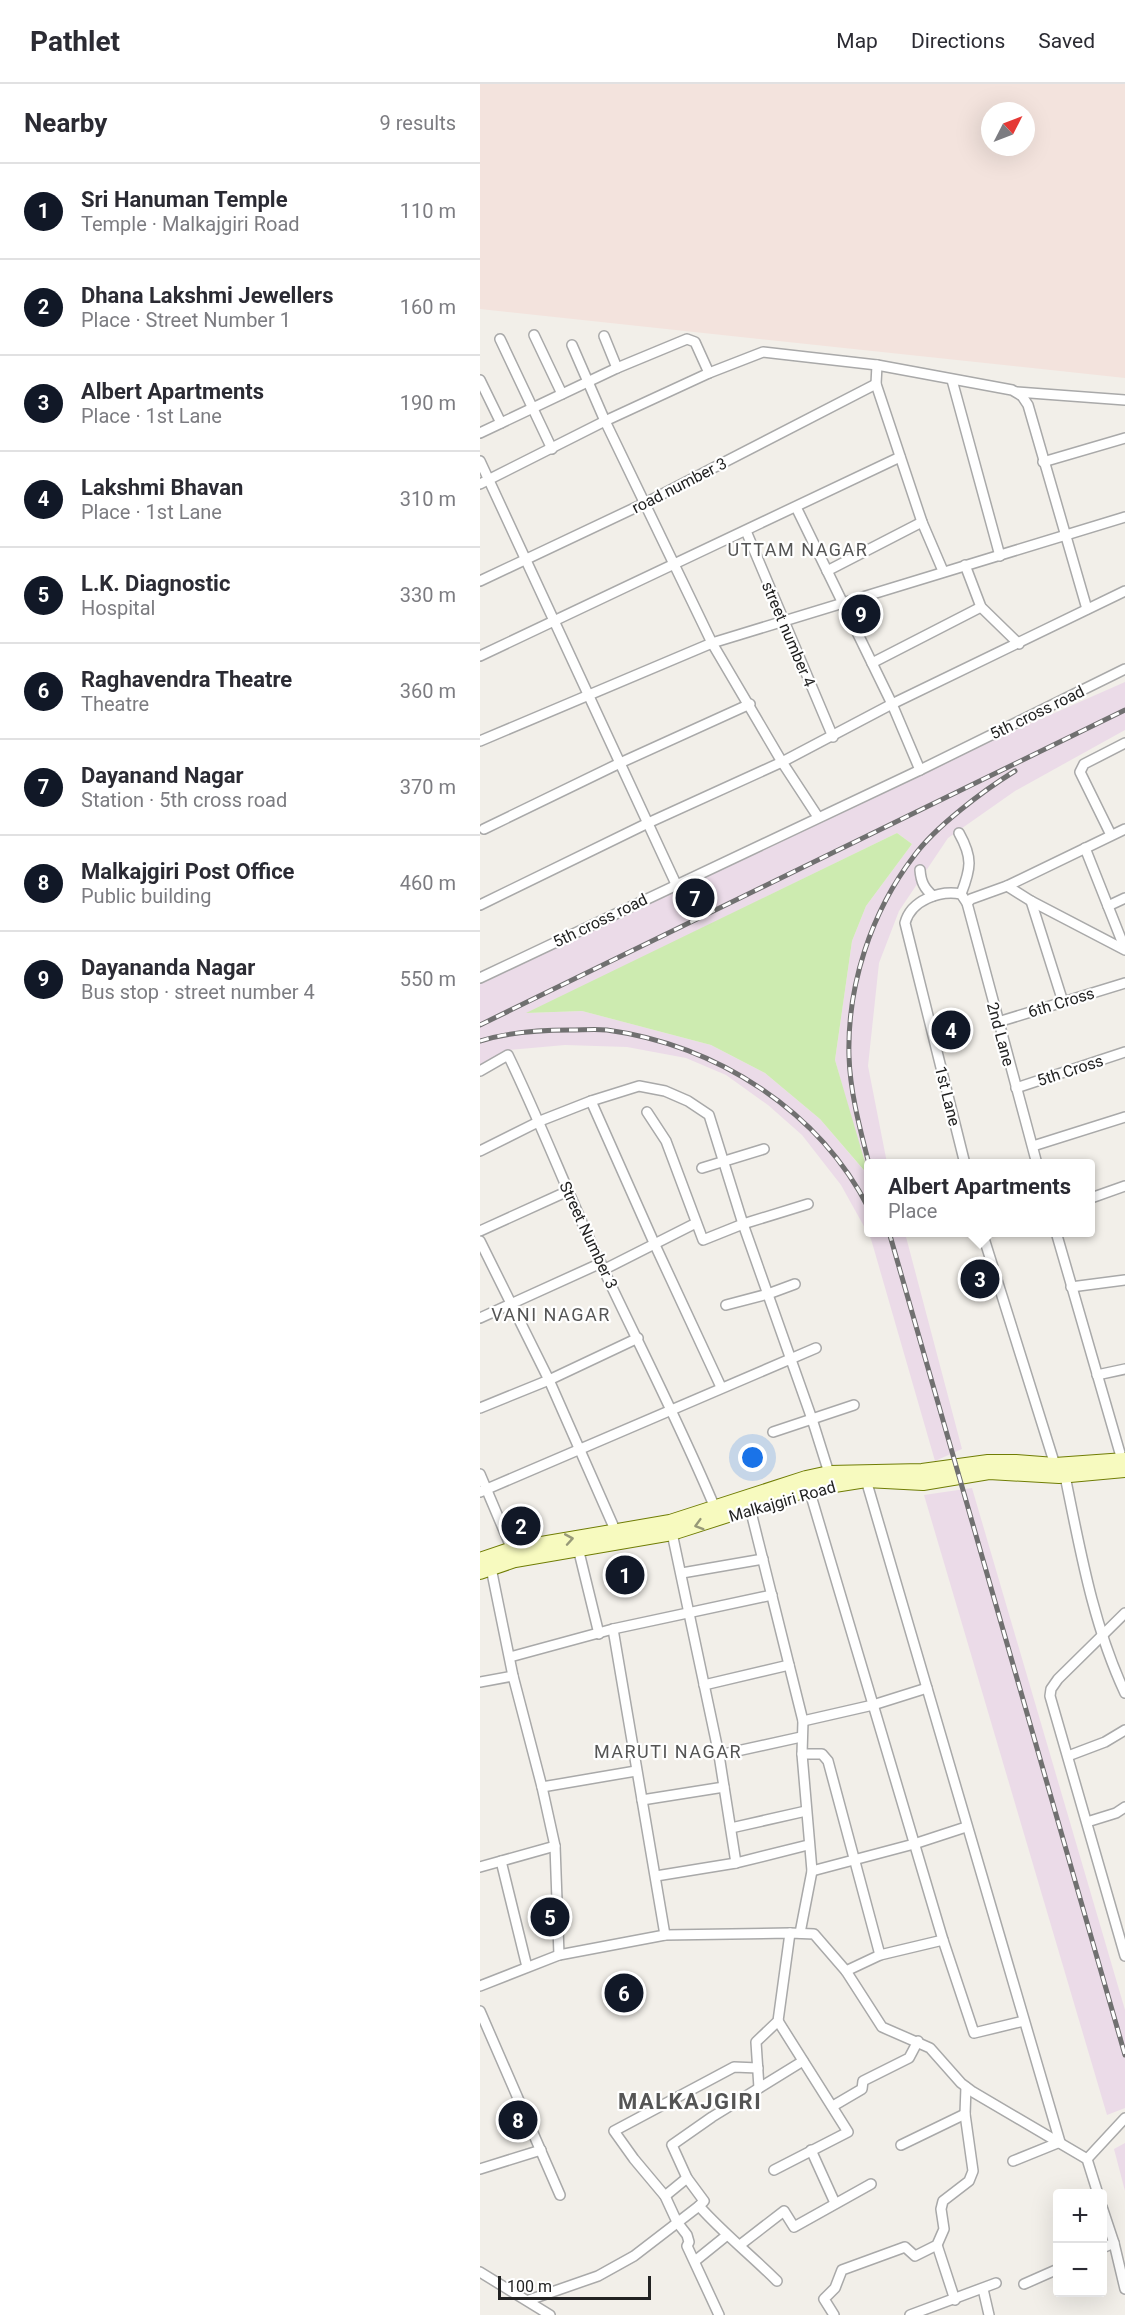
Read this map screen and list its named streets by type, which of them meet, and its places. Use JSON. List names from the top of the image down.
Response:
{
  "streets": {
    "main road": ["Malkajgiri Road"],
    "street": [
      "road number 3",
      "street number 4",
      "5th cross road",
      "6th Cross",
      "2nd Lane",
      "5th Cross",
      "1st Lane",
      "Street Number 3"
    ]
  },
  "crossings": [
    ["6th Cross", "2nd Lane"],
    ["2nd Lane", "5th Cross"],
    ["Street Number 3", "Malkajgiri Road"]
  ],
  "districts": [
    "UTTAM NAGAR",
    "VANI NAGAR",
    "MARUTI NAGAR",
    "MALKAJGIRI"
  ],
  "scale_bar": "100 m",
  "north": "top right",
  "page": {
    "header": "Pathlet",
    "nav": ["Map", "Directions", "Saved"],
    "heading": ["Nearby", "9 results"],
    "list": [
      {
        "mark": "1",
        "name": "Sri Hanuman Temple",
        "note": "Temple · Malkajgiri Road",
        "value": "110 m"
      },
      {
        "mark": "2",
        "name": "Dhana Lakshmi Jewellers",
        "note": "Place · Street Number 1",
        "value": "160 m"
      },
      {
        "mark": "3",
        "name": "Albert Apartments",
        "note": "Place · 1st Lane",
        "value": "190 m"
      },
      {
        "mark": "4",
        "name": "Lakshmi Bhavan",
        "note": "Place · 1st Lane",
        "value": "310 m"
      },
      {
        "mark": "5",
        "name": "L.K. Diagnostic",
        "note": "Hospital",
        "value": "330 m"
      },
      {
        "mark": "6",
        "name": "Raghavendra Theatre",
        "note": "Theatre",
        "value": "360 m"
      },
      {
        "mark": "7",
        "name": "Dayanand Nagar",
        "note": "Station · 5th cross road",
        "value": "370 m"
      },
      {
        "mark": "8",
        "name": "Malkajgiri Post Office",
        "note": "Public building",
        "value": "460 m"
      },
      {
        "mark": "9",
        "name": "Dayananda Nagar",
        "note": "Bus stop · street number 4",
        "value": "550 m"
      }
    ],
    "pins": [
      "9",
      "7",
      "4",
      "3",
      "2",
      "1",
      "5",
      "6",
      "8"
    ],
    "popup": ["Albert Apartments", "Place"],
    "map_buttons": ["+", "−"],
    "scale": "100 m"
  }
}
